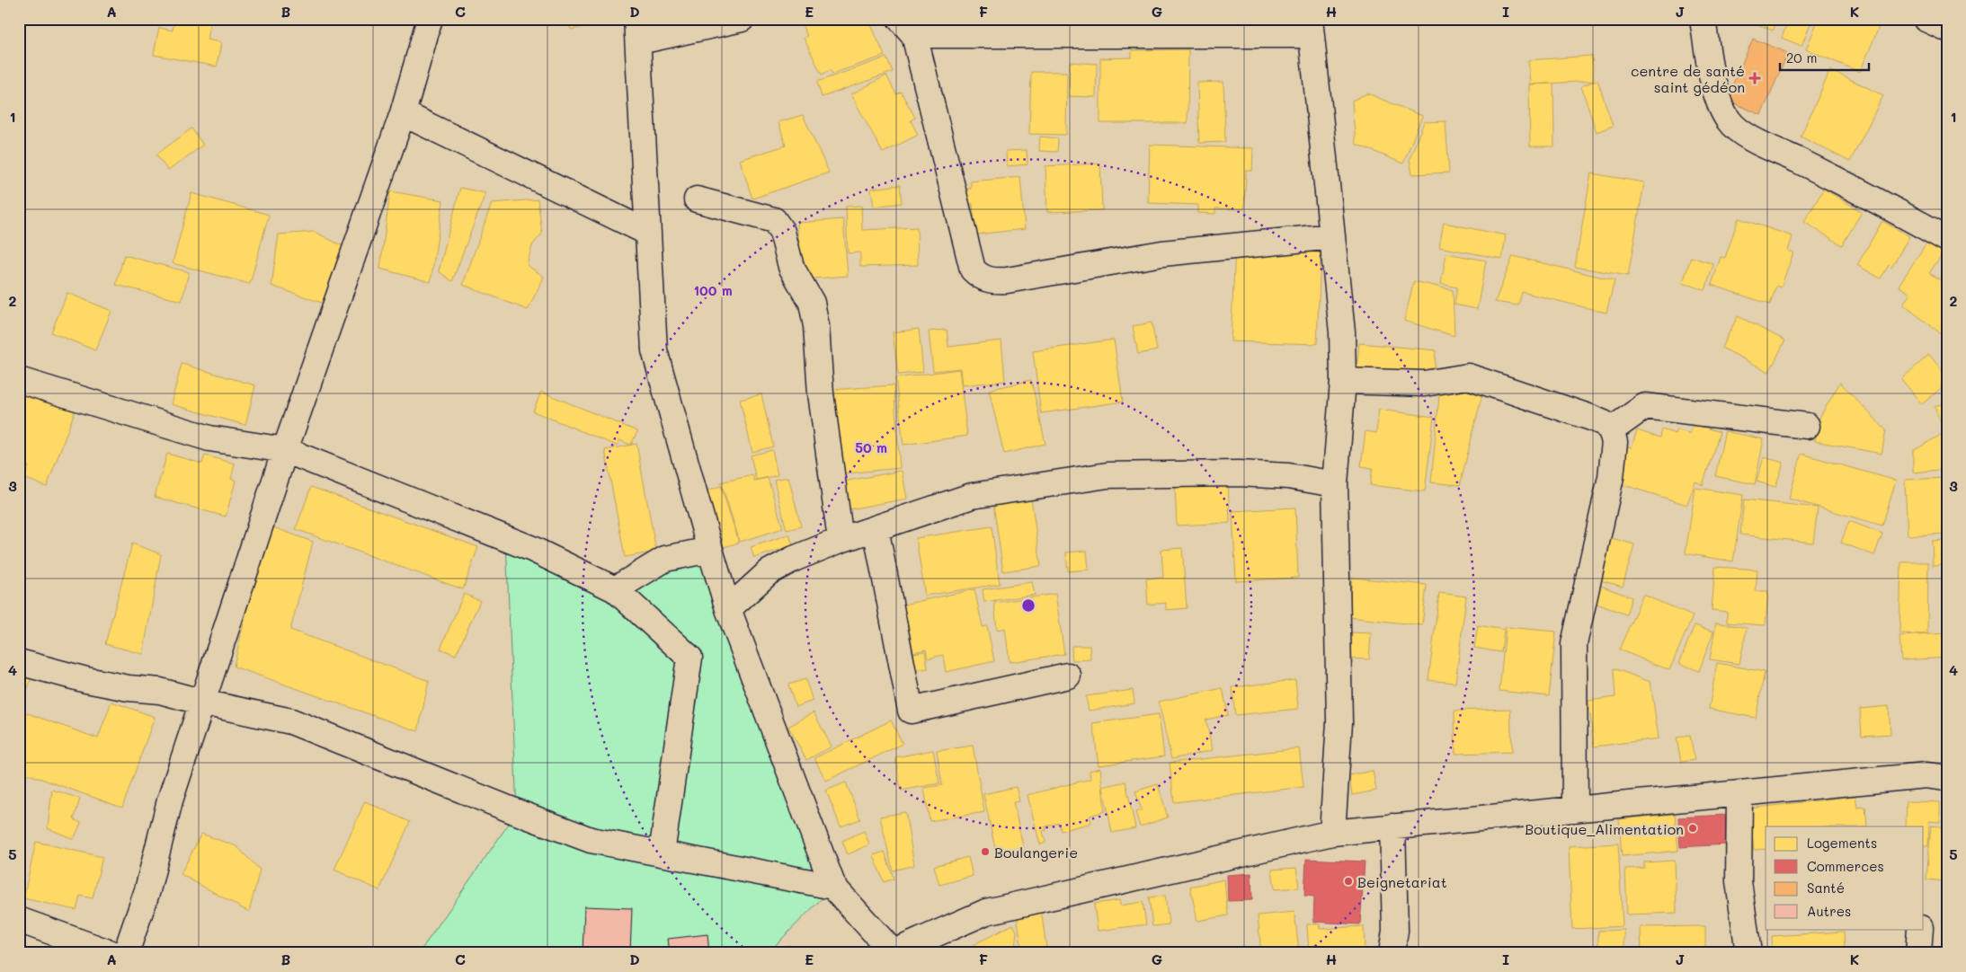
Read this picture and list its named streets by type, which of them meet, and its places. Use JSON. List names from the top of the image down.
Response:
{
  "places": {
    "health": ["centre de santé saint gédéon"],
    "other": ["Boutique_Alimentation", "Boulangerie", "Beignetariat"]
  },
  "legend": [
    "Logements",
    "Commerces",
    "Santé",
    "Autres"
  ],
  "scale_bar": "20 m",
  "grid": {
    "columns": [
      "A",
      "B",
      "C",
      "D",
      "E",
      "F",
      "G",
      "H",
      "I",
      "J",
      "K"
    ],
    "rows": [
      "1",
      "2",
      "3",
      "4",
      "5"
    ]
  },
  "rings": ["100 m", "50 m"]
}
